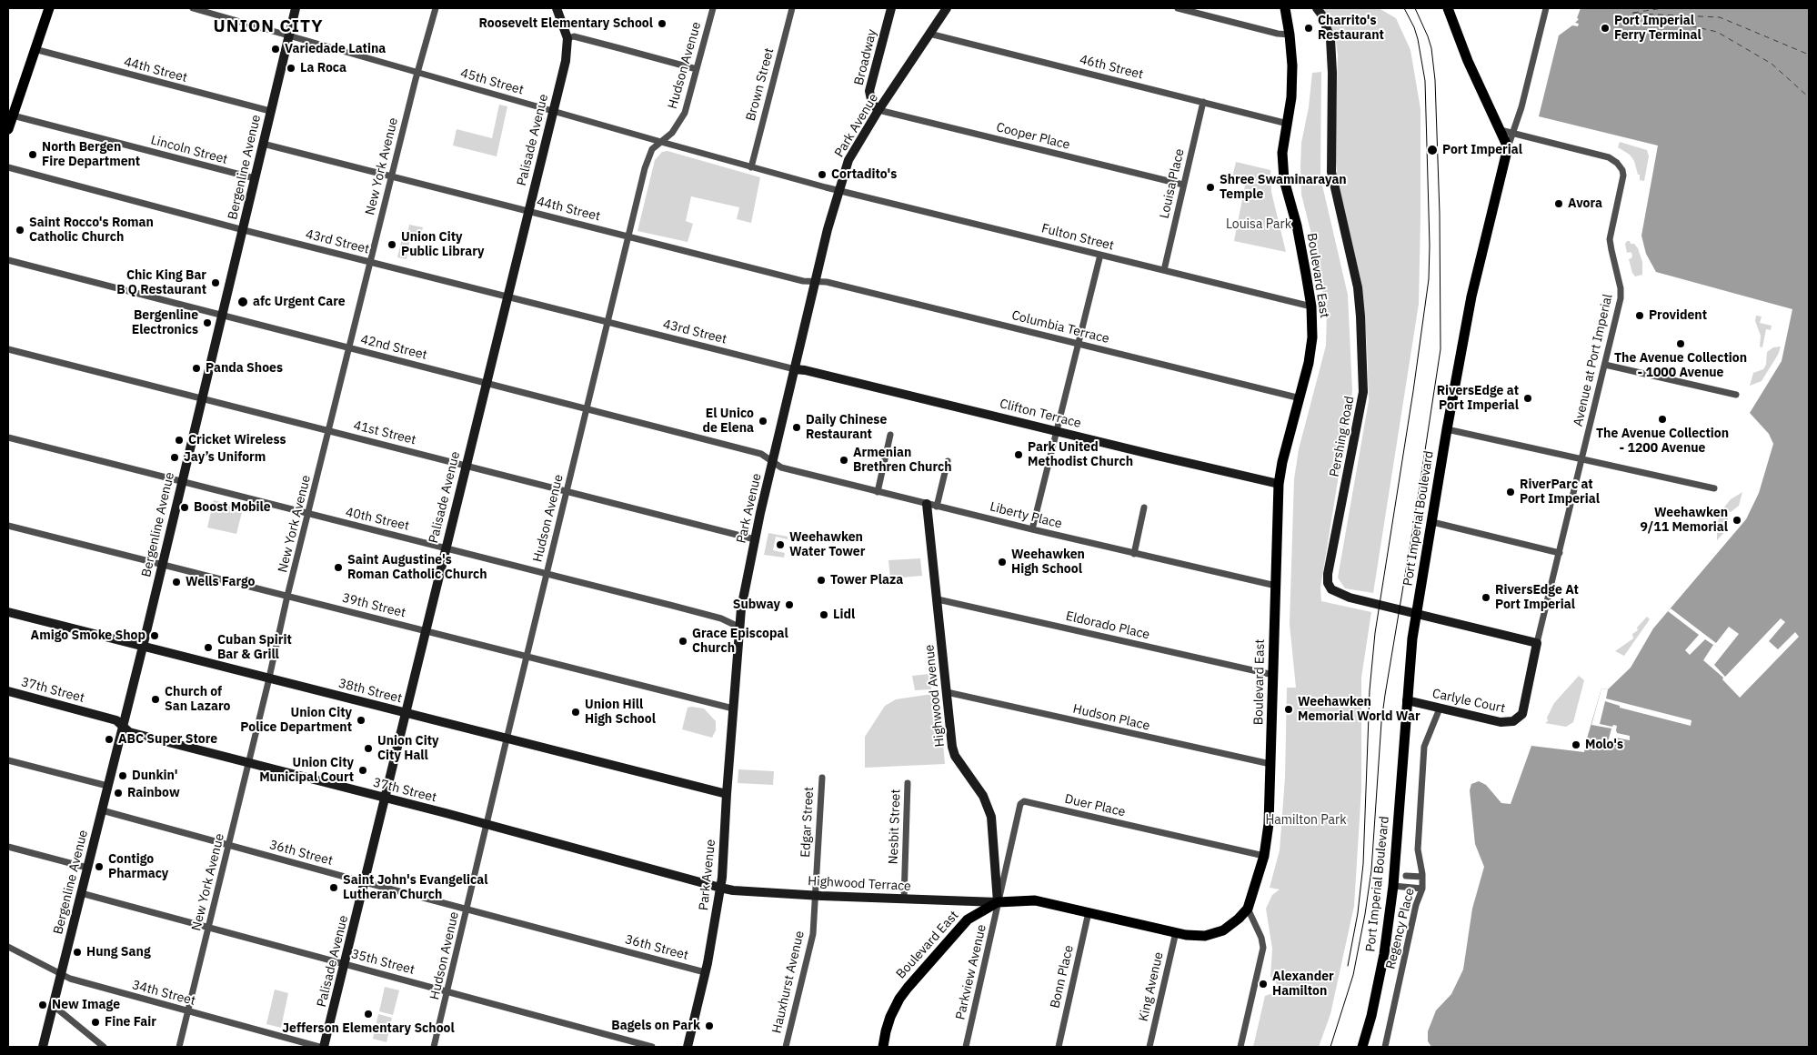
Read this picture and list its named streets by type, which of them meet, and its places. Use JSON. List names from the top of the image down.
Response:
{
  "streets": {
    "main road": ["Boulevard East", "Port Imperial Boulevard"],
    "street": [
      "Broadway",
      "Hudson Avenue",
      "46th Street",
      "44th Street",
      "45th Street",
      "Brown Street",
      "Park Avenue",
      "Cooper Place",
      "Palisade Avenue",
      "Lincoln Street",
      "New York Avenue",
      "Bergenline Avenue",
      "Louisa Place",
      "Fulton Street",
      "43rd Street",
      "Columbia Terrace",
      "42nd Street",
      "Avenue at Port Imperial",
      "Clifton Terrace",
      "41st Street",
      "Pershing Road",
      "Liberty Place",
      "40th Street",
      "39th Street",
      "Eldorado Place",
      "37th Street",
      "38th Street",
      "Highwood Avenue",
      "Carlyle Court",
      "Hudson Place",
      "Duer Place",
      "Edgar Street",
      "Nesbit Street",
      "36th Street",
      "Highwood Terrace",
      "Regency Place",
      "35th Street",
      "Parkview Avenue",
      "Bonn Place",
      "Hauxhurst Avenue",
      "King Avenue",
      "34th Street"
    ]
  },
  "crossings": [
    ["Broadway", "Park Avenue"],
    ["Broadway", "Cooper Place"],
    ["Hudson Avenue", "44th Street"],
    ["Hudson Avenue", "45th Street"],
    ["Hudson Avenue", "43rd Street"],
    ["Hudson Avenue", "42nd Street"],
    ["Hudson Avenue", "41st Street"],
    ["Hudson Avenue", "40th Street"],
    ["Hudson Avenue", "39th Street"],
    ["Hudson Avenue", "37th Street"],
    ["Hudson Avenue", "38th Street"],
    ["Hudson Avenue", "36th Street"],
    ["Hudson Avenue", "35th Street"],
    ["46th Street", "Park Avenue"],
    ["46th Street", "Louisa Place"],
    ["46th Street", "Boulevard East"],
    ["44th Street", "Park Avenue"],
    ["44th Street", "Palisade Avenue"],
    ["44th Street", "New York Avenue"],
    ["44th Street", "Bergenline Avenue"],
    ["44th Street", "Columbia Terrace"],
    ["45th Street", "Brown Street"],
    ["45th Street", "Park Avenue"],
    ["45th Street", "Palisade Avenue"],
    ["45th Street", "New York Avenue"],
    ["45th Street", "Bergenline Avenue"],
    ["45th Street", "Fulton Street"],
    ["Park Avenue", "Cooper Place"],
    ["Park Avenue", "Fulton Street"],
    ["Park Avenue", "43rd Street"],
    ["Park Avenue", "Columbia Terrace"],
    ["Park Avenue", "42nd Street"],
    ["Park Avenue", "Clifton Terrace"],
    ["Park Avenue", "41st Street"],
    ["Park Avenue", "Liberty Place"],
    ["Park Avenue", "40th Street"],
    ["Park Avenue", "39th Street"],
    ["Park Avenue", "37th Street"],
    ["Park Avenue", "38th Street"],
    ["Park Avenue", "36th Street"],
    ["Park Avenue", "Highwood Terrace"],
    ["Cooper Place", "Louisa Place"],
    ["Palisade Avenue", "43rd Street"],
    ["Palisade Avenue", "42nd Street"],
    ["Palisade Avenue", "41st Street"],
    ["Palisade Avenue", "40th Street"],
    ["Palisade Avenue", "39th Street"],
    ["Palisade Avenue", "37th Street"],
    ["Palisade Avenue", "38th Street"],
    ["Palisade Avenue", "36th Street"],
    ["Palisade Avenue", "35th Street"],
    ["Lincoln Street", "Bergenline Avenue"],
    ["New York Avenue", "43rd Street"],
    ["New York Avenue", "42nd Street"],
    ["New York Avenue", "41st Street"],
    ["New York Avenue", "40th Street"],
    ["New York Avenue", "39th Street"],
    ["New York Avenue", "37th Street"],
    ["New York Avenue", "38th Street"],
    ["New York Avenue", "36th Street"],
    ["New York Avenue", "35th Street"],
    ["New York Avenue", "34th Street"],
    ["Bergenline Avenue", "43rd Street"],
    ["Bergenline Avenue", "42nd Street"],
    ["Bergenline Avenue", "41st Street"],
    ["Bergenline Avenue", "40th Street"],
    ["Bergenline Avenue", "39th Street"],
    ["Bergenline Avenue", "37th Street"],
    ["Bergenline Avenue", "38th Street"],
    ["Bergenline Avenue", "36th Street"],
    ["Bergenline Avenue", "35th Street"],
    ["Bergenline Avenue", "34th Street"],
    ["Louisa Place", "Fulton Street"],
    ["Fulton Street", "Boulevard East"],
    ["43rd Street", "Clifton Terrace"],
    ["Boulevard East", "Columbia Terrace"],
    ["Boulevard East", "Clifton Terrace"],
    ["Boulevard East", "Liberty Place"],
    ["Boulevard East", "Eldorado Place"],
    ["Boulevard East", "Highwood Avenue"],
    ["Boulevard East", "Hudson Place"],
    ["Boulevard East", "Duer Place"],
    ["Boulevard East", "Highwood Terrace"],
    ["Boulevard East", "Parkview Avenue"],
    ["Boulevard East", "Bonn Place"],
    ["Boulevard East", "King Avenue"],
    ["42nd Street", "Liberty Place"],
    ["Avenue at Port Imperial", "Pershing Road"],
    ["Avenue at Port Imperial", "Carlyle Court"],
    ["Pershing Road", "Carlyle Court"],
    ["Liberty Place", "Highwood Avenue"],
    ["Port Imperial Boulevard", "Carlyle Court"],
    ["Eldorado Place", "Highwood Avenue"],
    ["37th Street", "Highwood Terrace"],
    ["Highwood Avenue", "Hudson Place"],
    ["Highwood Avenue", "Duer Place"],
    ["Highwood Avenue", "Highwood Terrace"],
    ["Highwood Avenue", "Parkview Avenue"],
    ["Carlyle Court", "Regency Place"],
    ["Duer Place", "Highwood Terrace"],
    ["Duer Place", "Parkview Avenue"],
    ["Edgar Street", "Highwood Terrace"],
    ["Edgar Street", "Hauxhurst Avenue"],
    ["Nesbit Street", "Highwood Terrace"],
    ["Highwood Terrace", "Parkview Avenue"],
    ["Highwood Terrace", "Hauxhurst Avenue"]
  ],
  "districts": ["UNION CITY"],
  "parks": ["Louisa Park", "Hamilton Park"],
  "places": [
    "Roosevelt Elementary School",
    "Charrito's Restaurant",
    "Port Imperial Ferry Terminal",
    "Variedade Latina",
    "La Roca",
    "Port Imperial",
    "North Bergen Fire Department",
    "Cortadito's",
    "Shree Swaminarayan Temple",
    "Avora",
    "Saint Rocco's Roman Catholic Church",
    "Union City Public Library",
    "Chic King Bar B Q Restaurant",
    "afc Urgent Care",
    "Provident",
    "Bergenline Electronics",
    "The Avenue Collection - 1000 Avenue",
    "Panda Shoes",
    "RiversEdge at Port Imperial",
    "The Avenue Collection - 1200 Avenue",
    "El Unico de Elena",
    "Daily Chinese Restaurant",
    "Cricket Wireless",
    "Park United Methodist Church",
    "Jay’s Uniform",
    "Armenian Brethren Church",
    "RiverParc at Port Imperial",
    "Boost Mobile",
    "Weehawken 9/11 Memorial",
    "Weehawken Water Tower",
    "Weehawken High School",
    "Saint Augustine's Roman Catholic Church",
    "Tower Plaza",
    "Wells Fargo",
    "RiversEdge At Port Imperial",
    "Subway",
    "Lidl",
    "Amigo Smoke Shop",
    "Grace Episcopal Church",
    "Cuban Spirit Bar & Grill",
    "Church of San Lazaro",
    "Weehawken Memorial World War",
    "Union Hill High School",
    "Union City Police Department",
    "ABC Super Store",
    "Molo's",
    "Union City City Hall",
    "Union City Municipal Court",
    "Dunkin'",
    "Rainbow",
    "Contigo Pharmacy",
    "Saint John's Evangelical Lutheran Church",
    "Hung Sang",
    "Alexander Hamilton",
    "New Image",
    "Jefferson Elementary School",
    "Fine Fair",
    "Bagels on Park"
  ]
}
